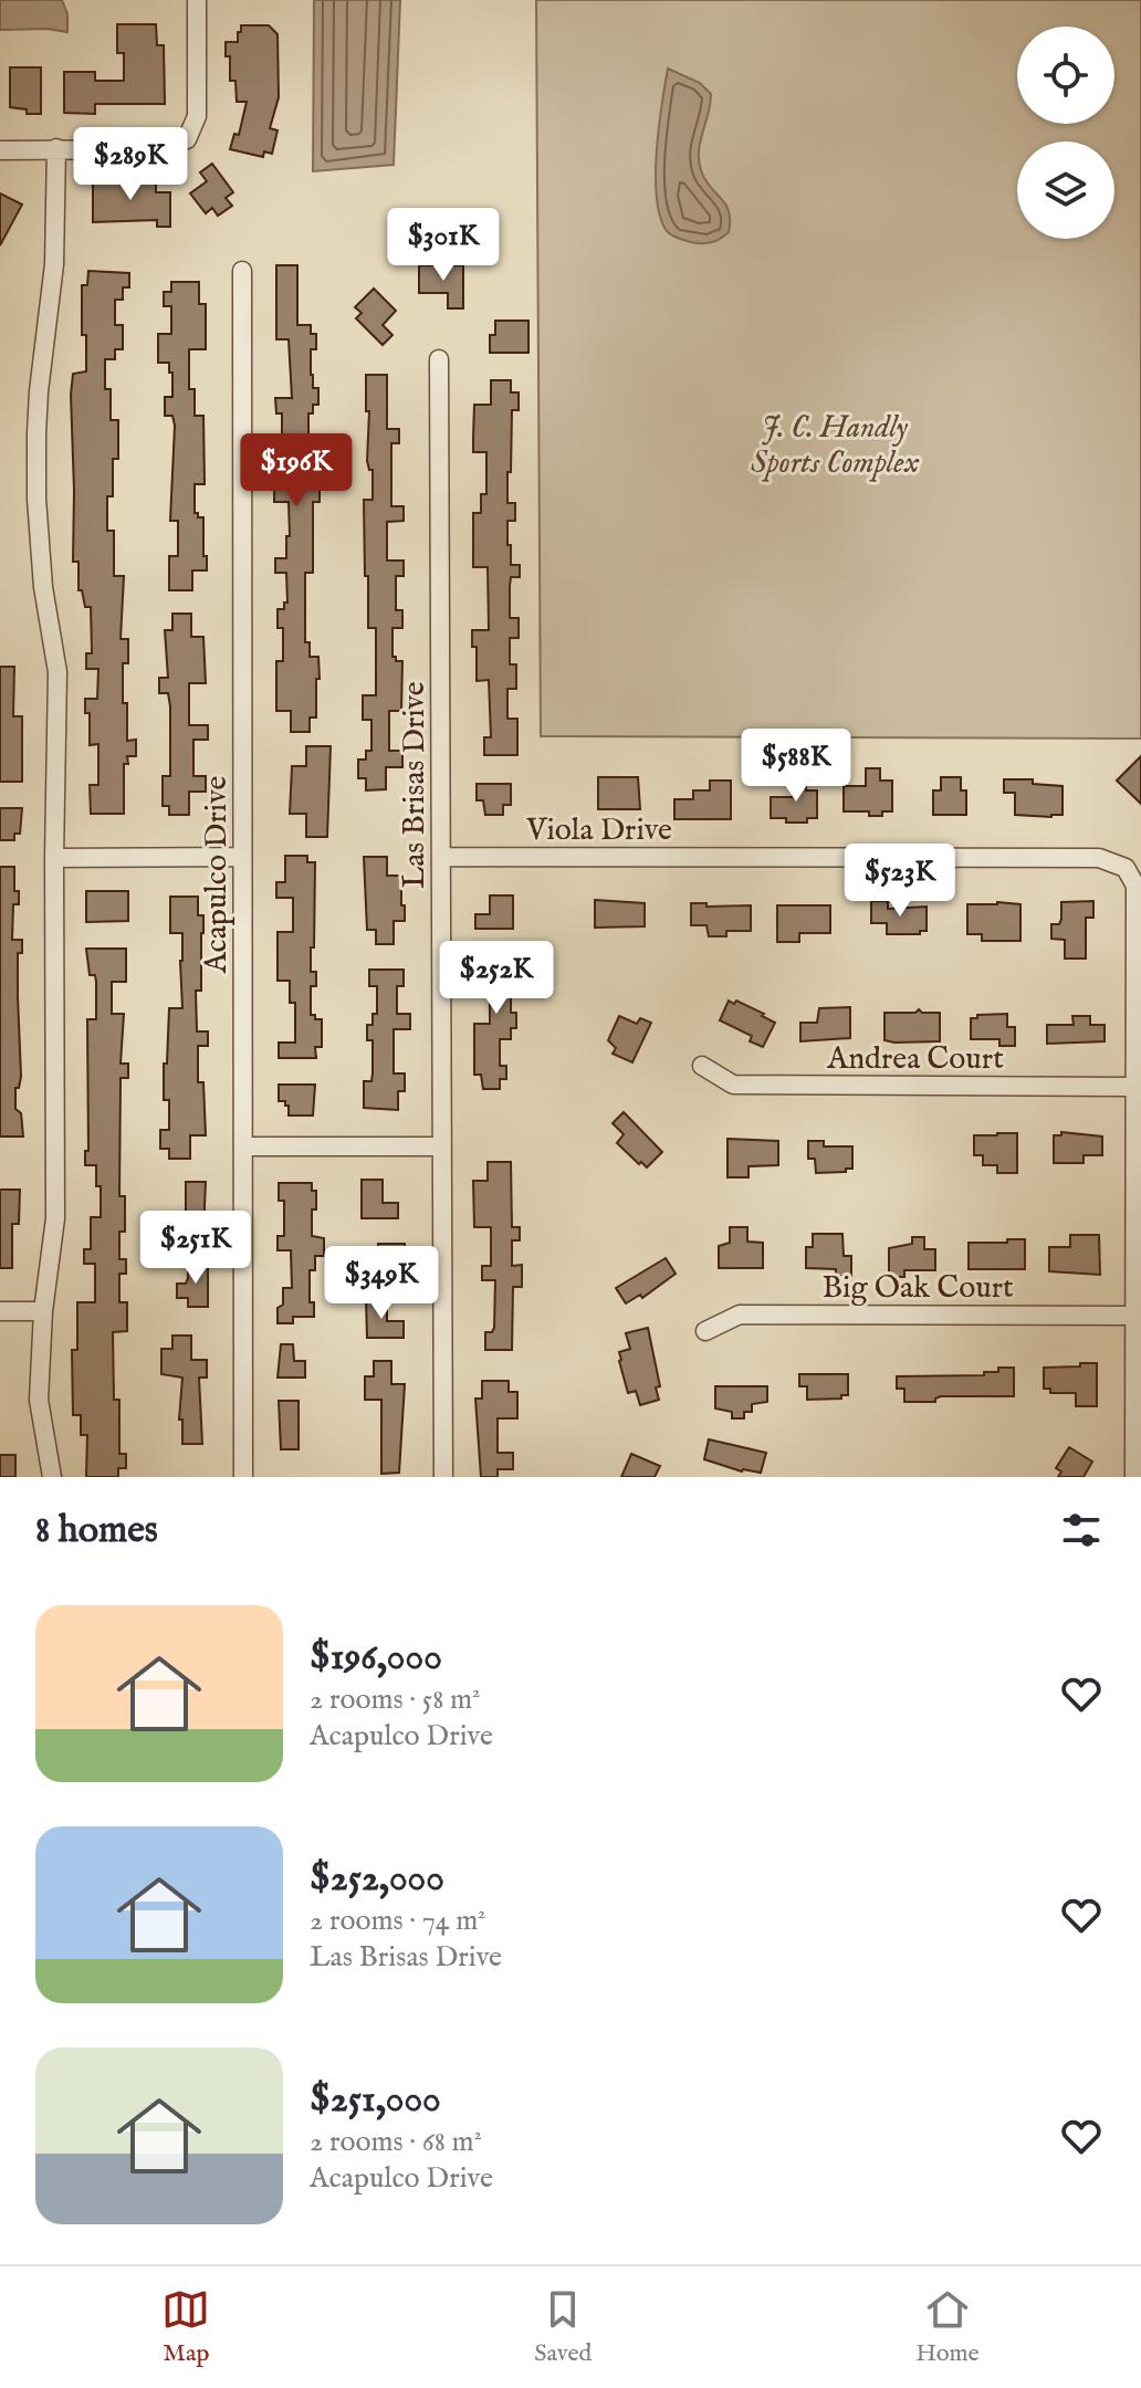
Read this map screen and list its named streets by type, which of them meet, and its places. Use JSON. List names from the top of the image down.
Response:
{
  "streets": {
    "street": [
      "Las Brisas Drive",
      "Viola Drive",
      "Acapulco Drive",
      "Andrea Court",
      "Big Oak Court"
    ]
  },
  "crossings": [
    ["Las Brisas Drive", "Viola Drive"],
    ["Viola Drive", "Andrea Court"]
  ],
  "parks": ["J. C. Handly Sports Complex"],
  "page": {
    "price": [
      "$289K",
      "$301K",
      "$196K",
      "$588K",
      "$523K",
      "$252K",
      "$251K",
      "$349K"
    ],
    "heading": "8 homes",
    "list": [
      {
        "name": "$196,000",
        "note": "2 rooms · 58 m² · Acapulco Drive"
      },
      {
        "name": "$252,000",
        "note": "2 rooms · 74 m² · Las Brisas Drive"
      },
      {
        "name": "$251,000",
        "note": "2 rooms · 68 m² · Acapulco Drive"
      }
    ],
    "tabs": ["Map", "Saved", "Home"]
  }
}
